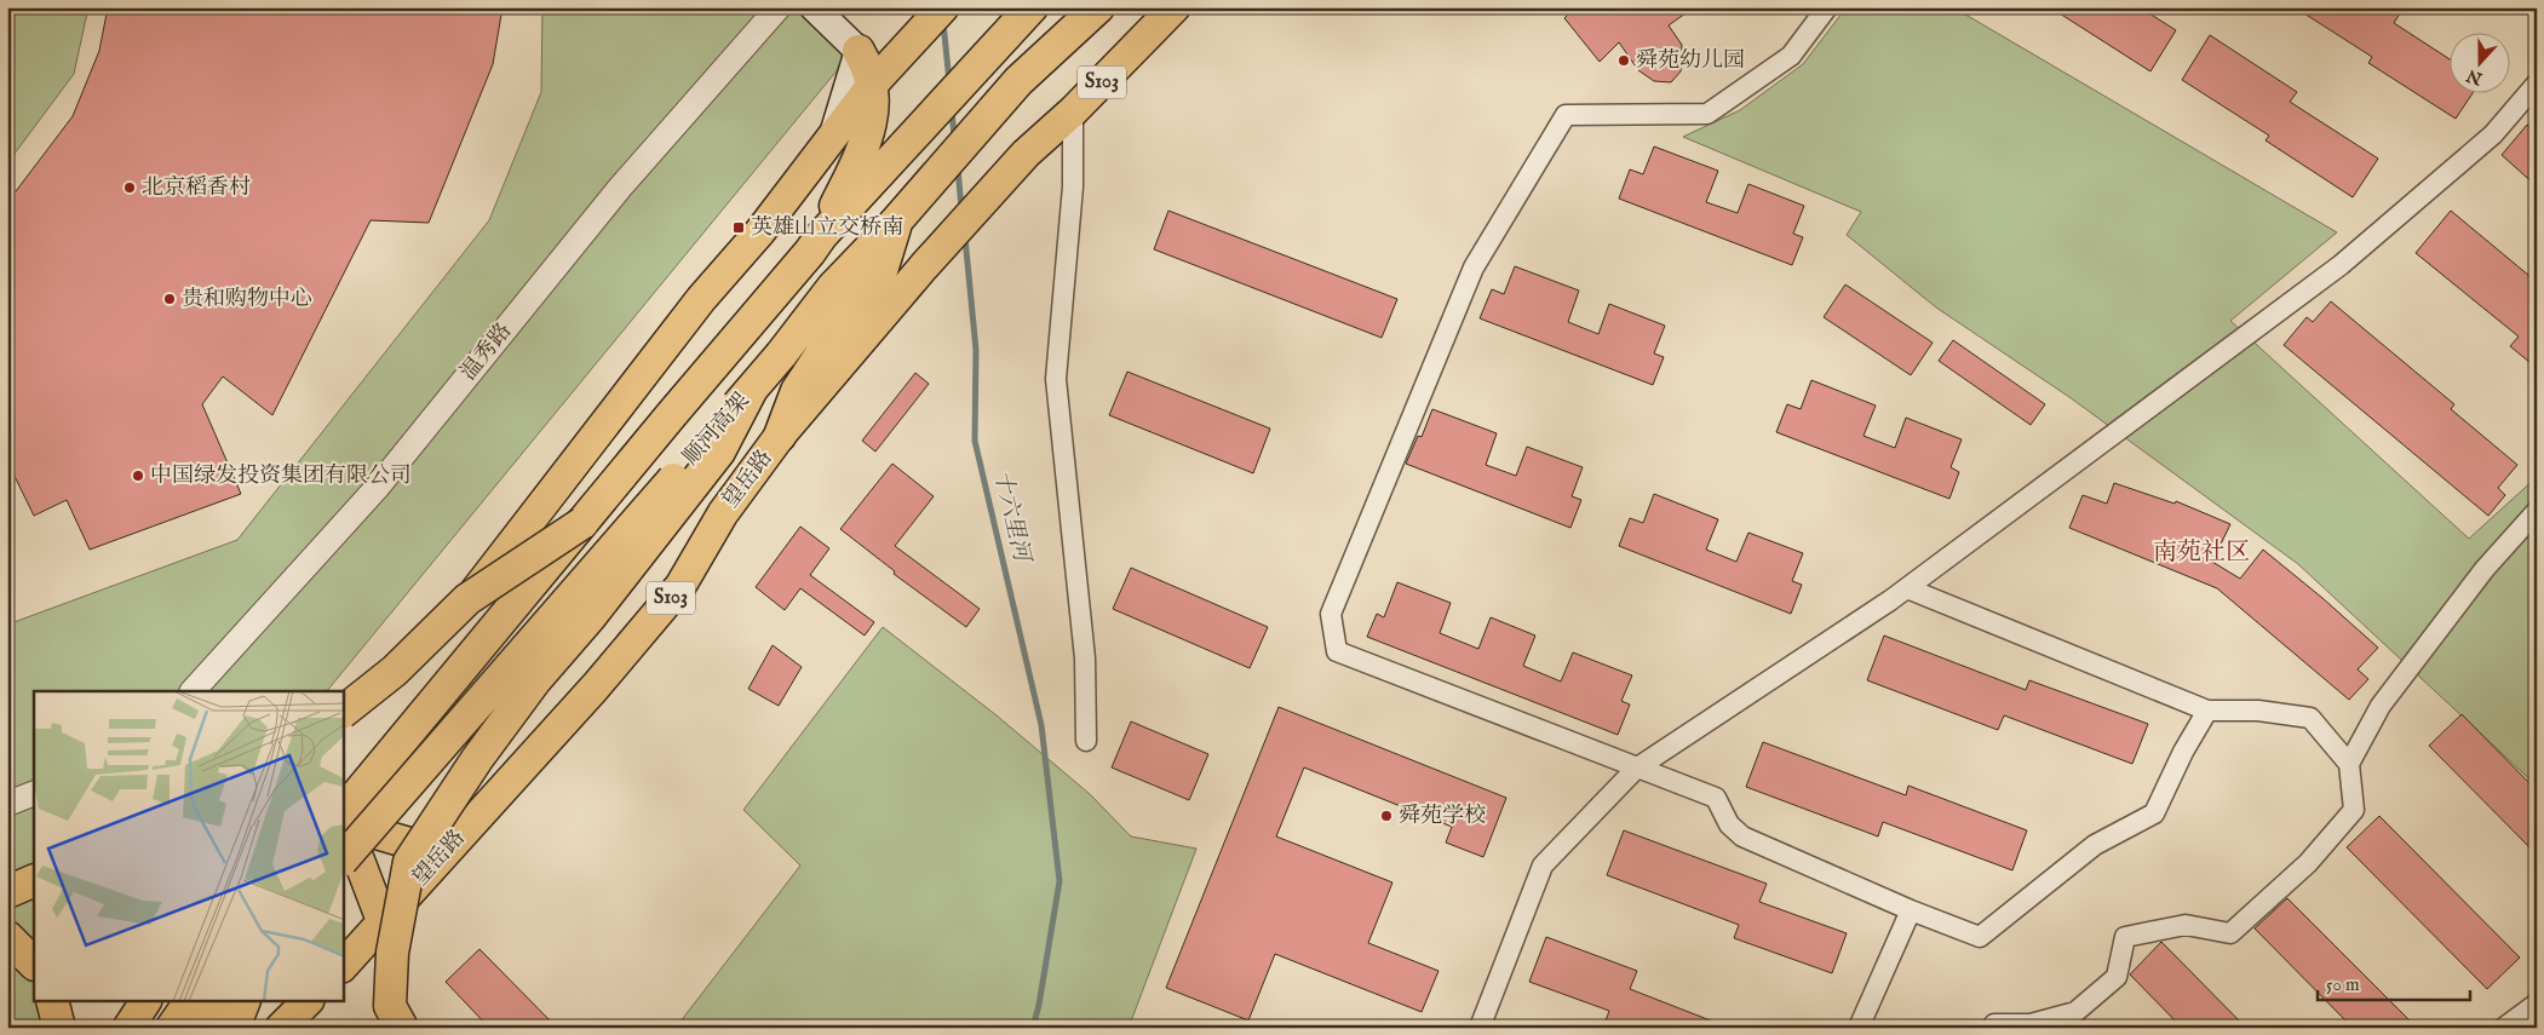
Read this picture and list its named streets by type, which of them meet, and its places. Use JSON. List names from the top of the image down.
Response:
{
  "streets": {
    "highway": ["顺河高架"],
    "main road": ["S103", "望岳路"],
    "street": ["温秀路"]
  },
  "districts": ["南苑社区"],
  "water": ["十六里河"],
  "places": {
    "other": [
      "舜苑幼儿园",
      "北京稻香村",
      "贵和购物中心",
      "中国绿发投资集团有限公司",
      "舜苑学校"
    ],
    "transit": ["英雄山立交桥南"]
  },
  "scale_bar": "50 m",
  "north": "bottom"
}
